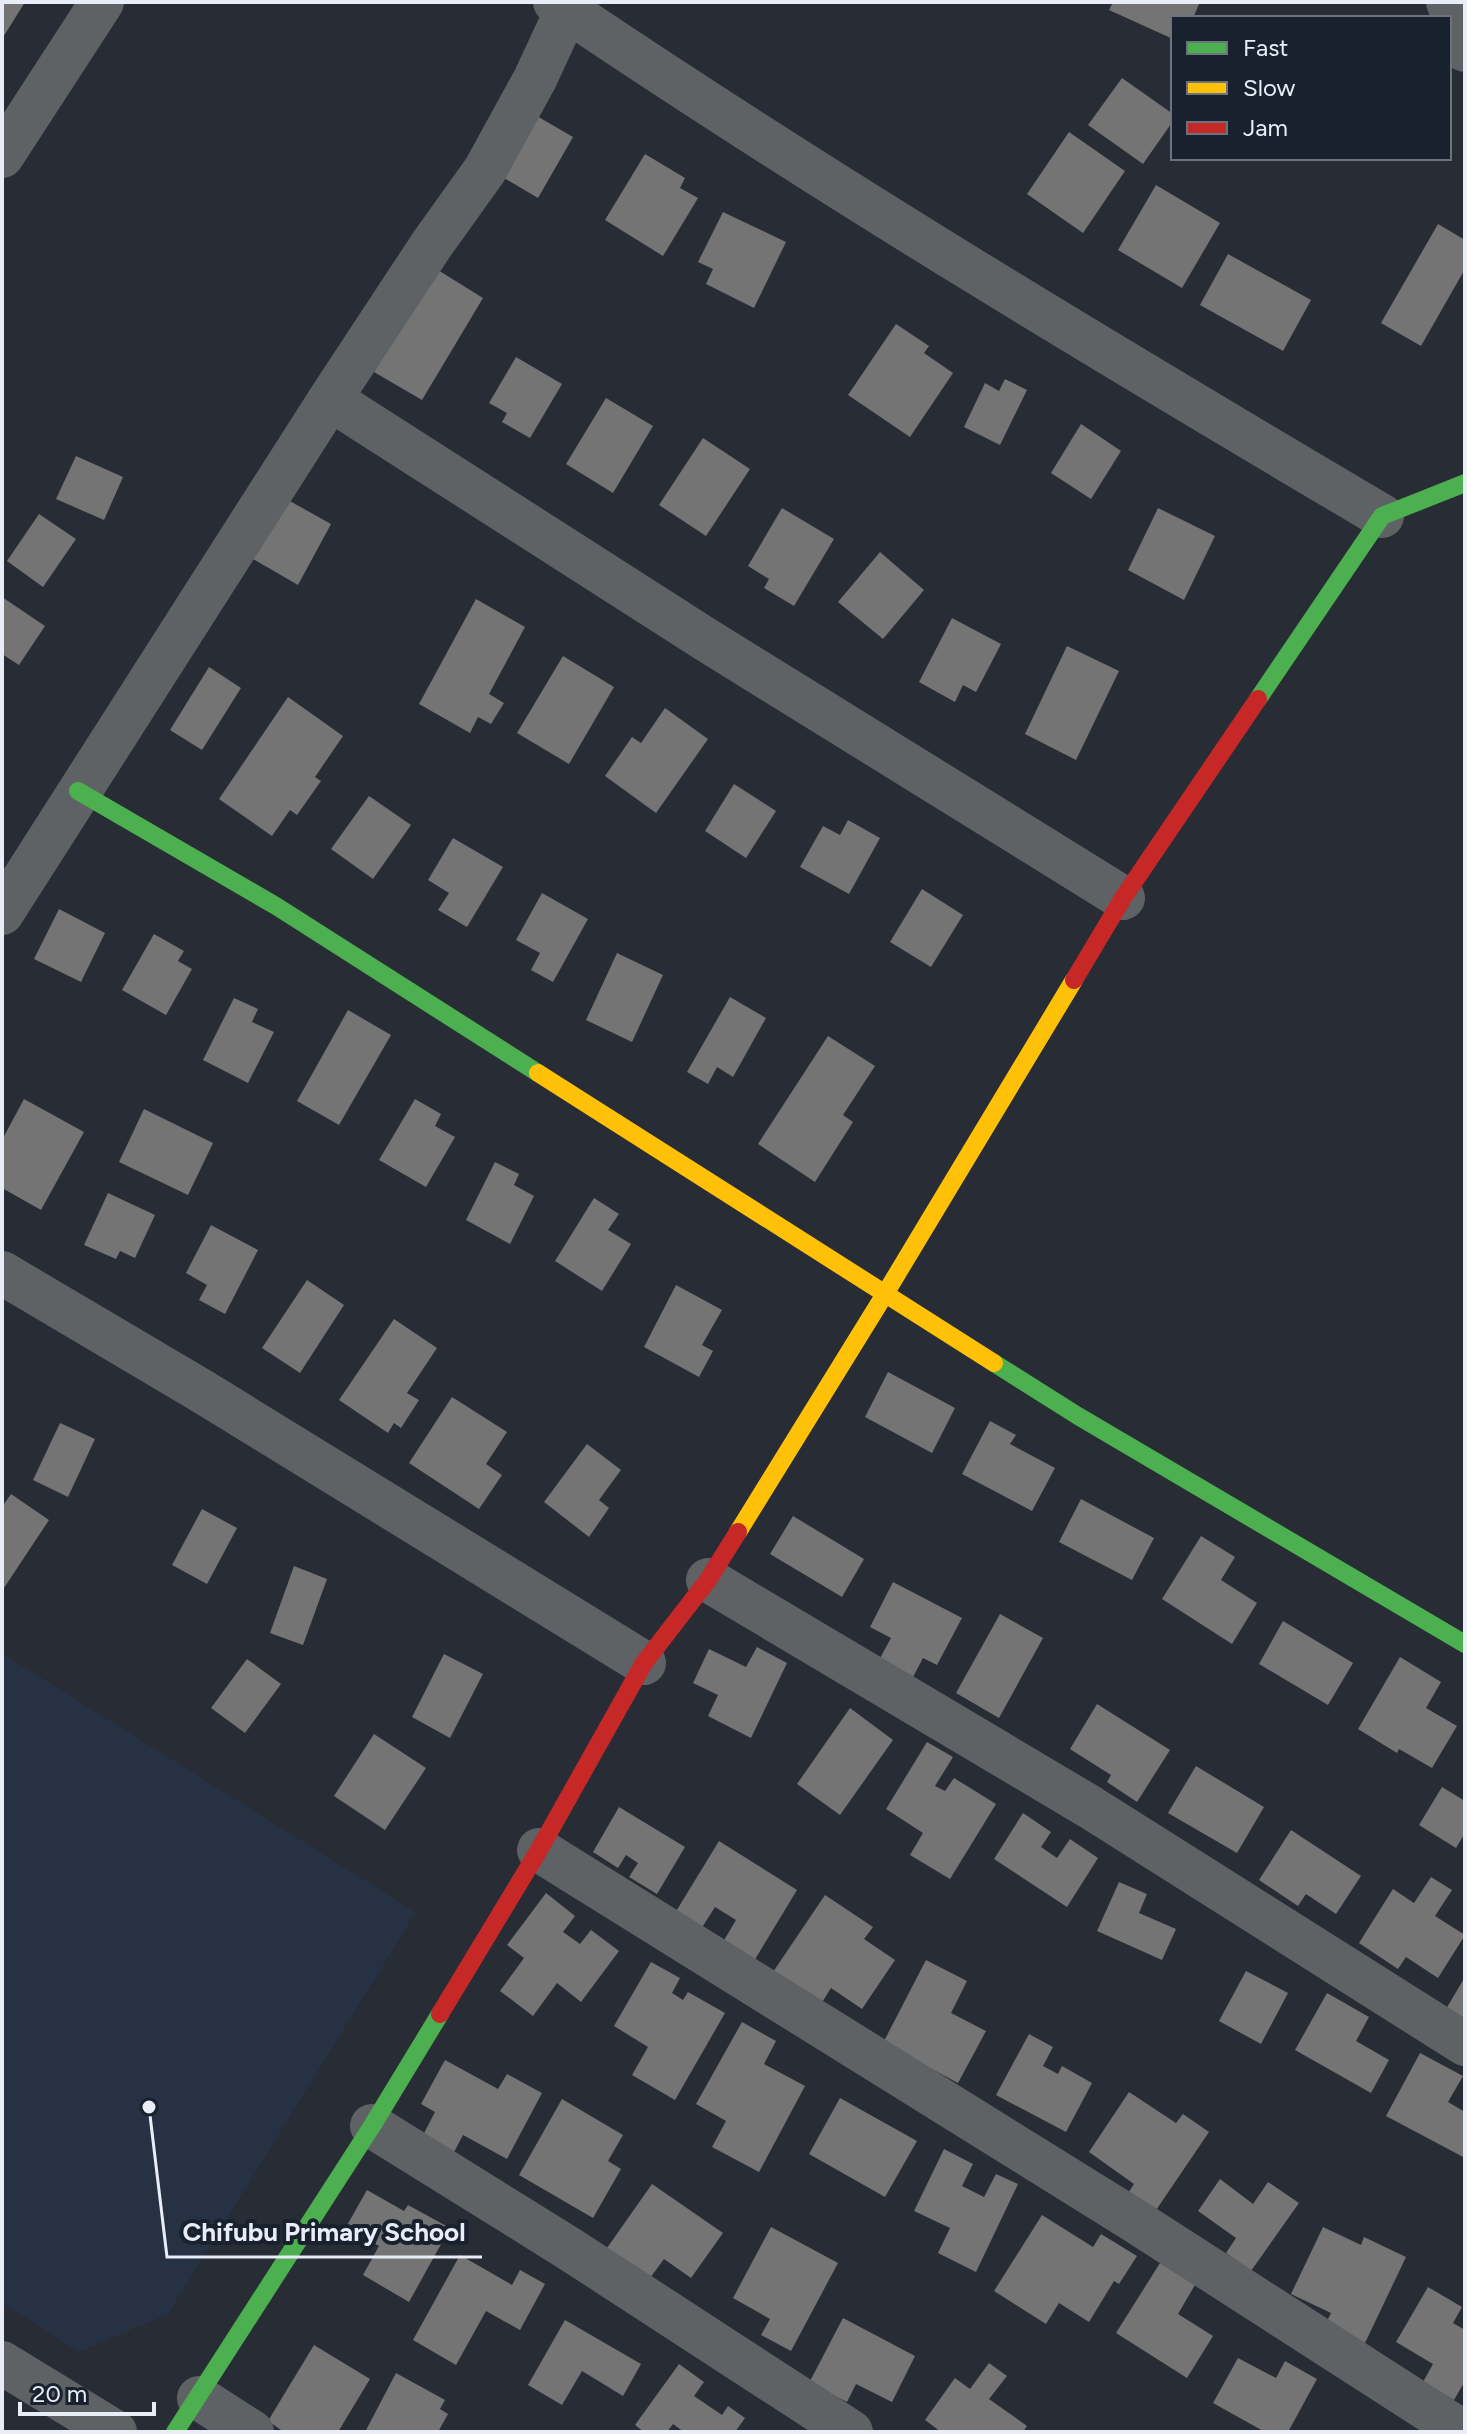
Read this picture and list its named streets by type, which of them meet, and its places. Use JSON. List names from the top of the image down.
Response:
{
  "places": ["Chifubu Primary School"],
  "legend": ["Fast", "Slow", "Jam"],
  "scale_bar": "20 m"
}
